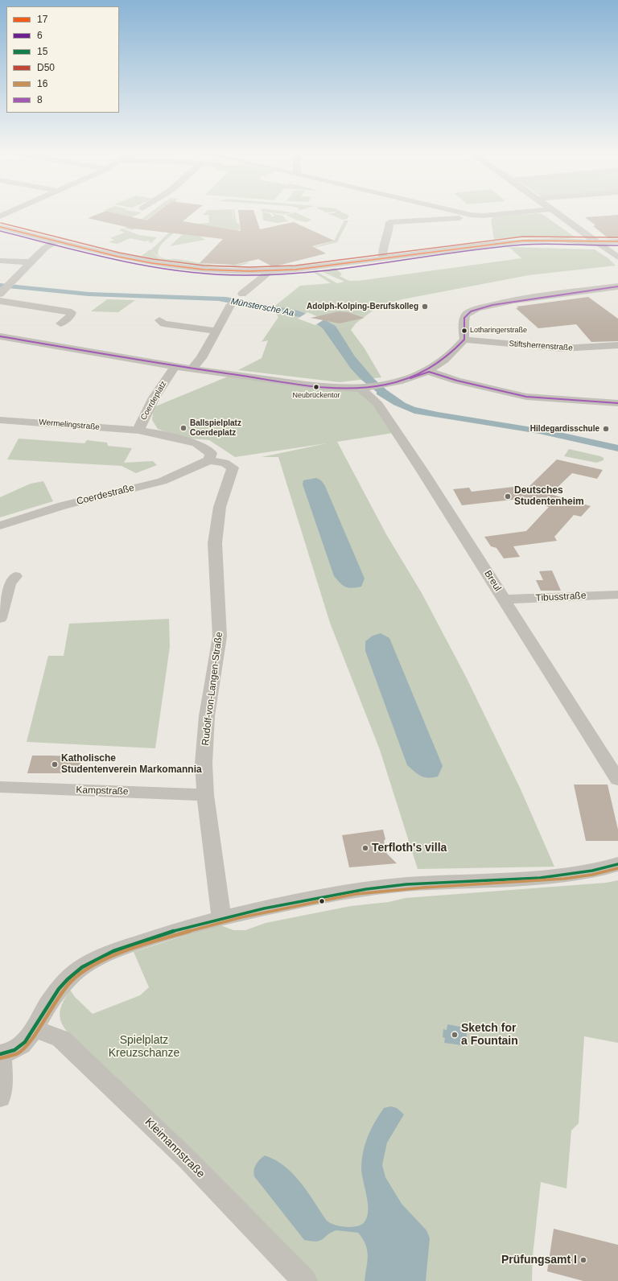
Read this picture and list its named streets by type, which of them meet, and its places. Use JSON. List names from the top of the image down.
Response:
{
  "streets": {
    "street": [
      "Stiftsherrenstraße",
      "Coerdeplatz",
      "Wermelingstraße",
      "Coerdestraße",
      "Breul",
      "Tibusstraße",
      "Rudolf-von-Langen-Straße",
      "Kampstraße",
      "Kleimannstraße"
    ]
  },
  "crossings": [
    ["Coerdeplatz", "Wermelingstraße"],
    ["Coerdeplatz", "Coerdestraße"],
    ["Coerdeplatz", "Rudolf-von-Langen-Straße"],
    ["Coerdestraße", "Rudolf-von-Langen-Straße"],
    ["Breul", "Tibusstraße"],
    ["Rudolf-von-Langen-Straße", "Kampstraße"]
  ],
  "water": ["Münstersche Aa"],
  "parks": ["Spielplatz Kreuzschanze"],
  "places": [
    "Adolph-Kolping-Berufskolleg",
    "Lotharingerstraße",
    "Neubrückentor",
    "Ballspielplatz Coerdeplatz",
    "Hildegardisschule",
    "Deutsches Studentenheim",
    "Katholische Studentenverein Markomannia",
    "Terfloth's villa",
    "Sketch for a Fountain",
    "Prüfungsamt I"
  ],
  "lines": [
    "transit line D50",
    "transit line 17",
    "transit line 6",
    "transit line 8",
    "transit line 15",
    "transit line 16"
  ],
  "legend": [
    "17",
    "6",
    "15",
    "D50",
    "16",
    "8"
  ]
}
